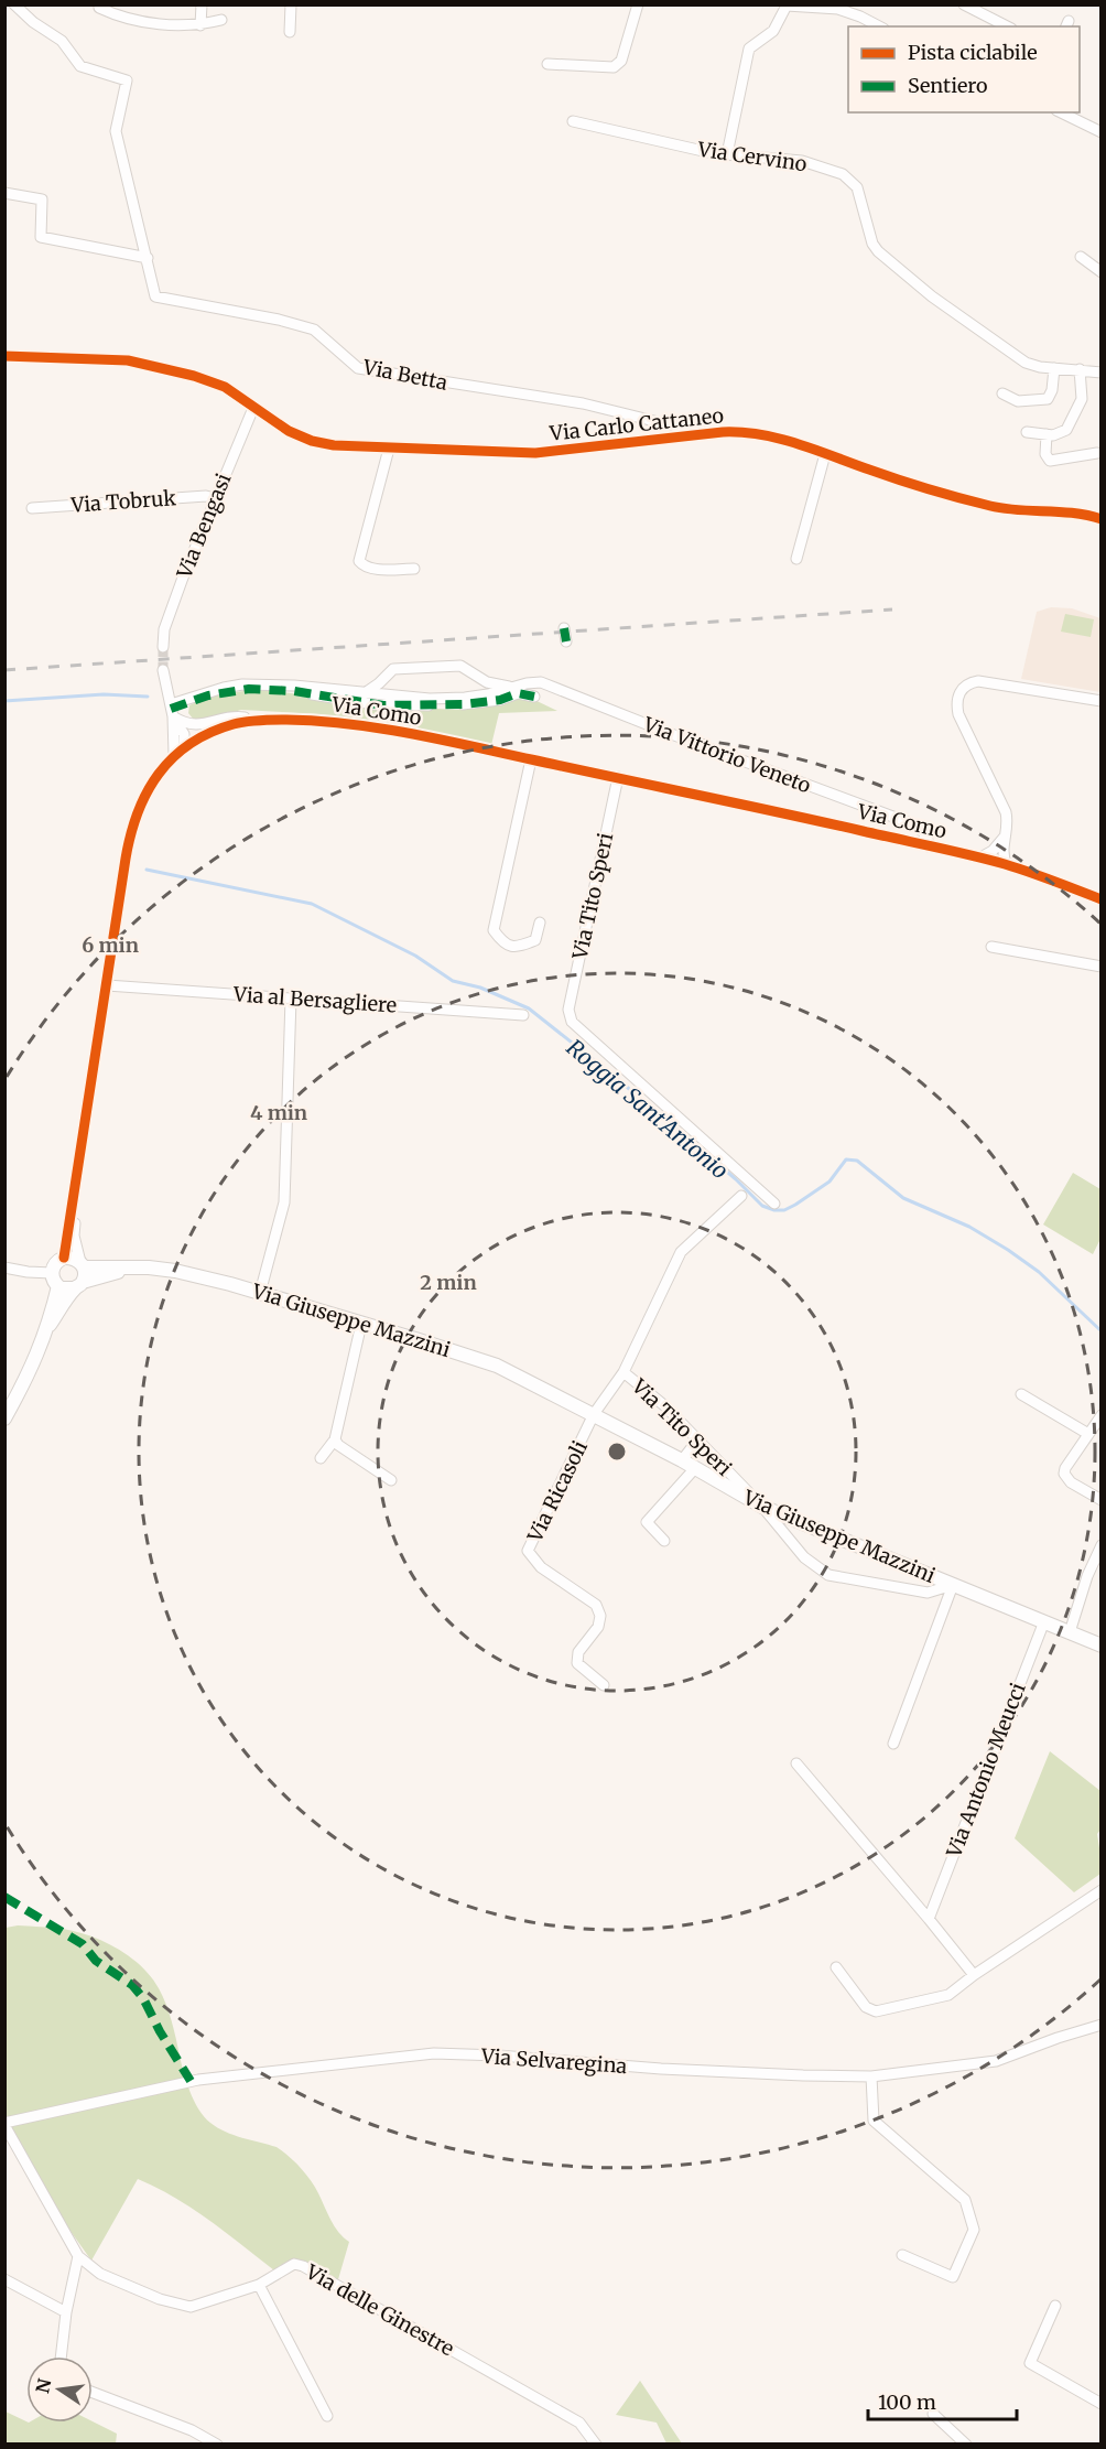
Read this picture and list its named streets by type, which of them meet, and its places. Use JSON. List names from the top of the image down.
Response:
{
  "streets": {
    "main road": ["Via Giuseppe Mazzini"],
    "street": [
      "Via Cervino",
      "Via Betta",
      "Via Carlo Cattaneo",
      "Via Tobruk",
      "Via Bengasi",
      "Via Como",
      "Via Vittorio Veneto",
      "Via Tito Speri",
      "Via al Bersagliere",
      "Via Ricasoli",
      "Via Antonio Meucci",
      "Via Selvaregina",
      "Via delle Ginestre"
    ]
  },
  "crossings": [
    ["Via Betta", "Via Carlo Cattaneo"],
    ["Via Carlo Cattaneo", "Via Bengasi"],
    ["Via Tobruk", "Via Bengasi"],
    ["Via Como", "Via Vittorio Veneto"],
    ["Via Como", "Via Tito Speri"],
    ["Via Como", "Via al Bersagliere"],
    ["Via Como", "Via Giuseppe Mazzini"],
    ["Via Tito Speri", "Via Giuseppe Mazzini"],
    ["Via Tito Speri", "Via Ricasoli"],
    ["Via Giuseppe Mazzini", "Via Ricasoli"],
    ["Via Giuseppe Mazzini", "Via Antonio Meucci"],
    ["Via Selvaregina", "Via delle Ginestre"]
  ],
  "water": ["Roggia Sant'Antonio"],
  "legend": ["Pista ciclabile", "Sentiero"],
  "scale_bar": "100 m",
  "north": "left",
  "rings": ["6 min", "4 min", "2 min"]
}
